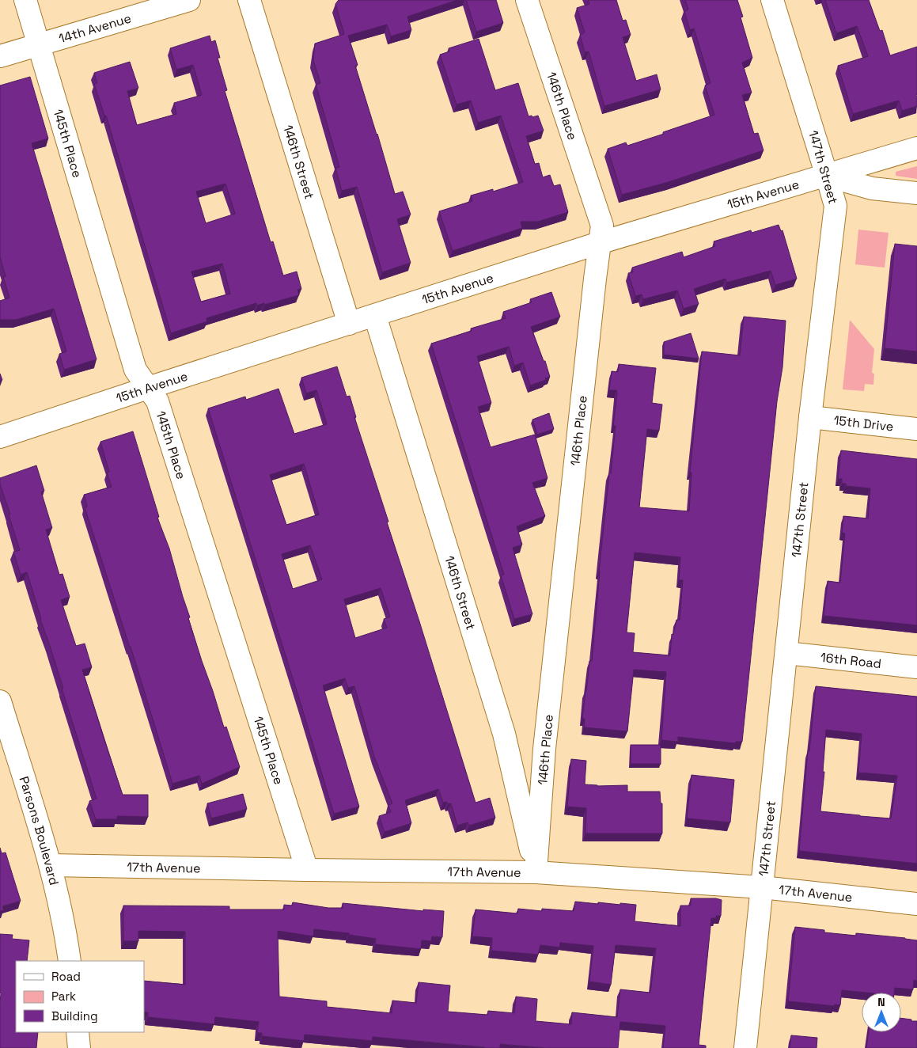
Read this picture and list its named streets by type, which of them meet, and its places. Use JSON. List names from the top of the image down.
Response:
{
  "streets": {
    "street": [
      "14th Avenue",
      "146th Place",
      "145th Place",
      "146th Street",
      "147th Street",
      "15th Avenue",
      "15th Drive",
      "16th Road",
      "Parsons Boulevard",
      "17th Avenue"
    ]
  },
  "crossings": [
    ["14th Avenue", "145th Place"],
    ["146th Place", "146th Street"],
    ["146th Place", "15th Avenue"],
    ["146th Place", "17th Avenue"],
    ["145th Place", "15th Avenue"],
    ["145th Place", "17th Avenue"],
    ["146th Street", "15th Avenue"],
    ["146th Street", "17th Avenue"],
    ["147th Street", "15th Avenue"],
    ["147th Street", "15th Drive"],
    ["147th Street", "16th Road"],
    ["147th Street", "17th Avenue"],
    ["Parsons Boulevard", "17th Avenue"]
  ],
  "legend": ["Road", "Park", "Building"],
  "north": "top"
}
